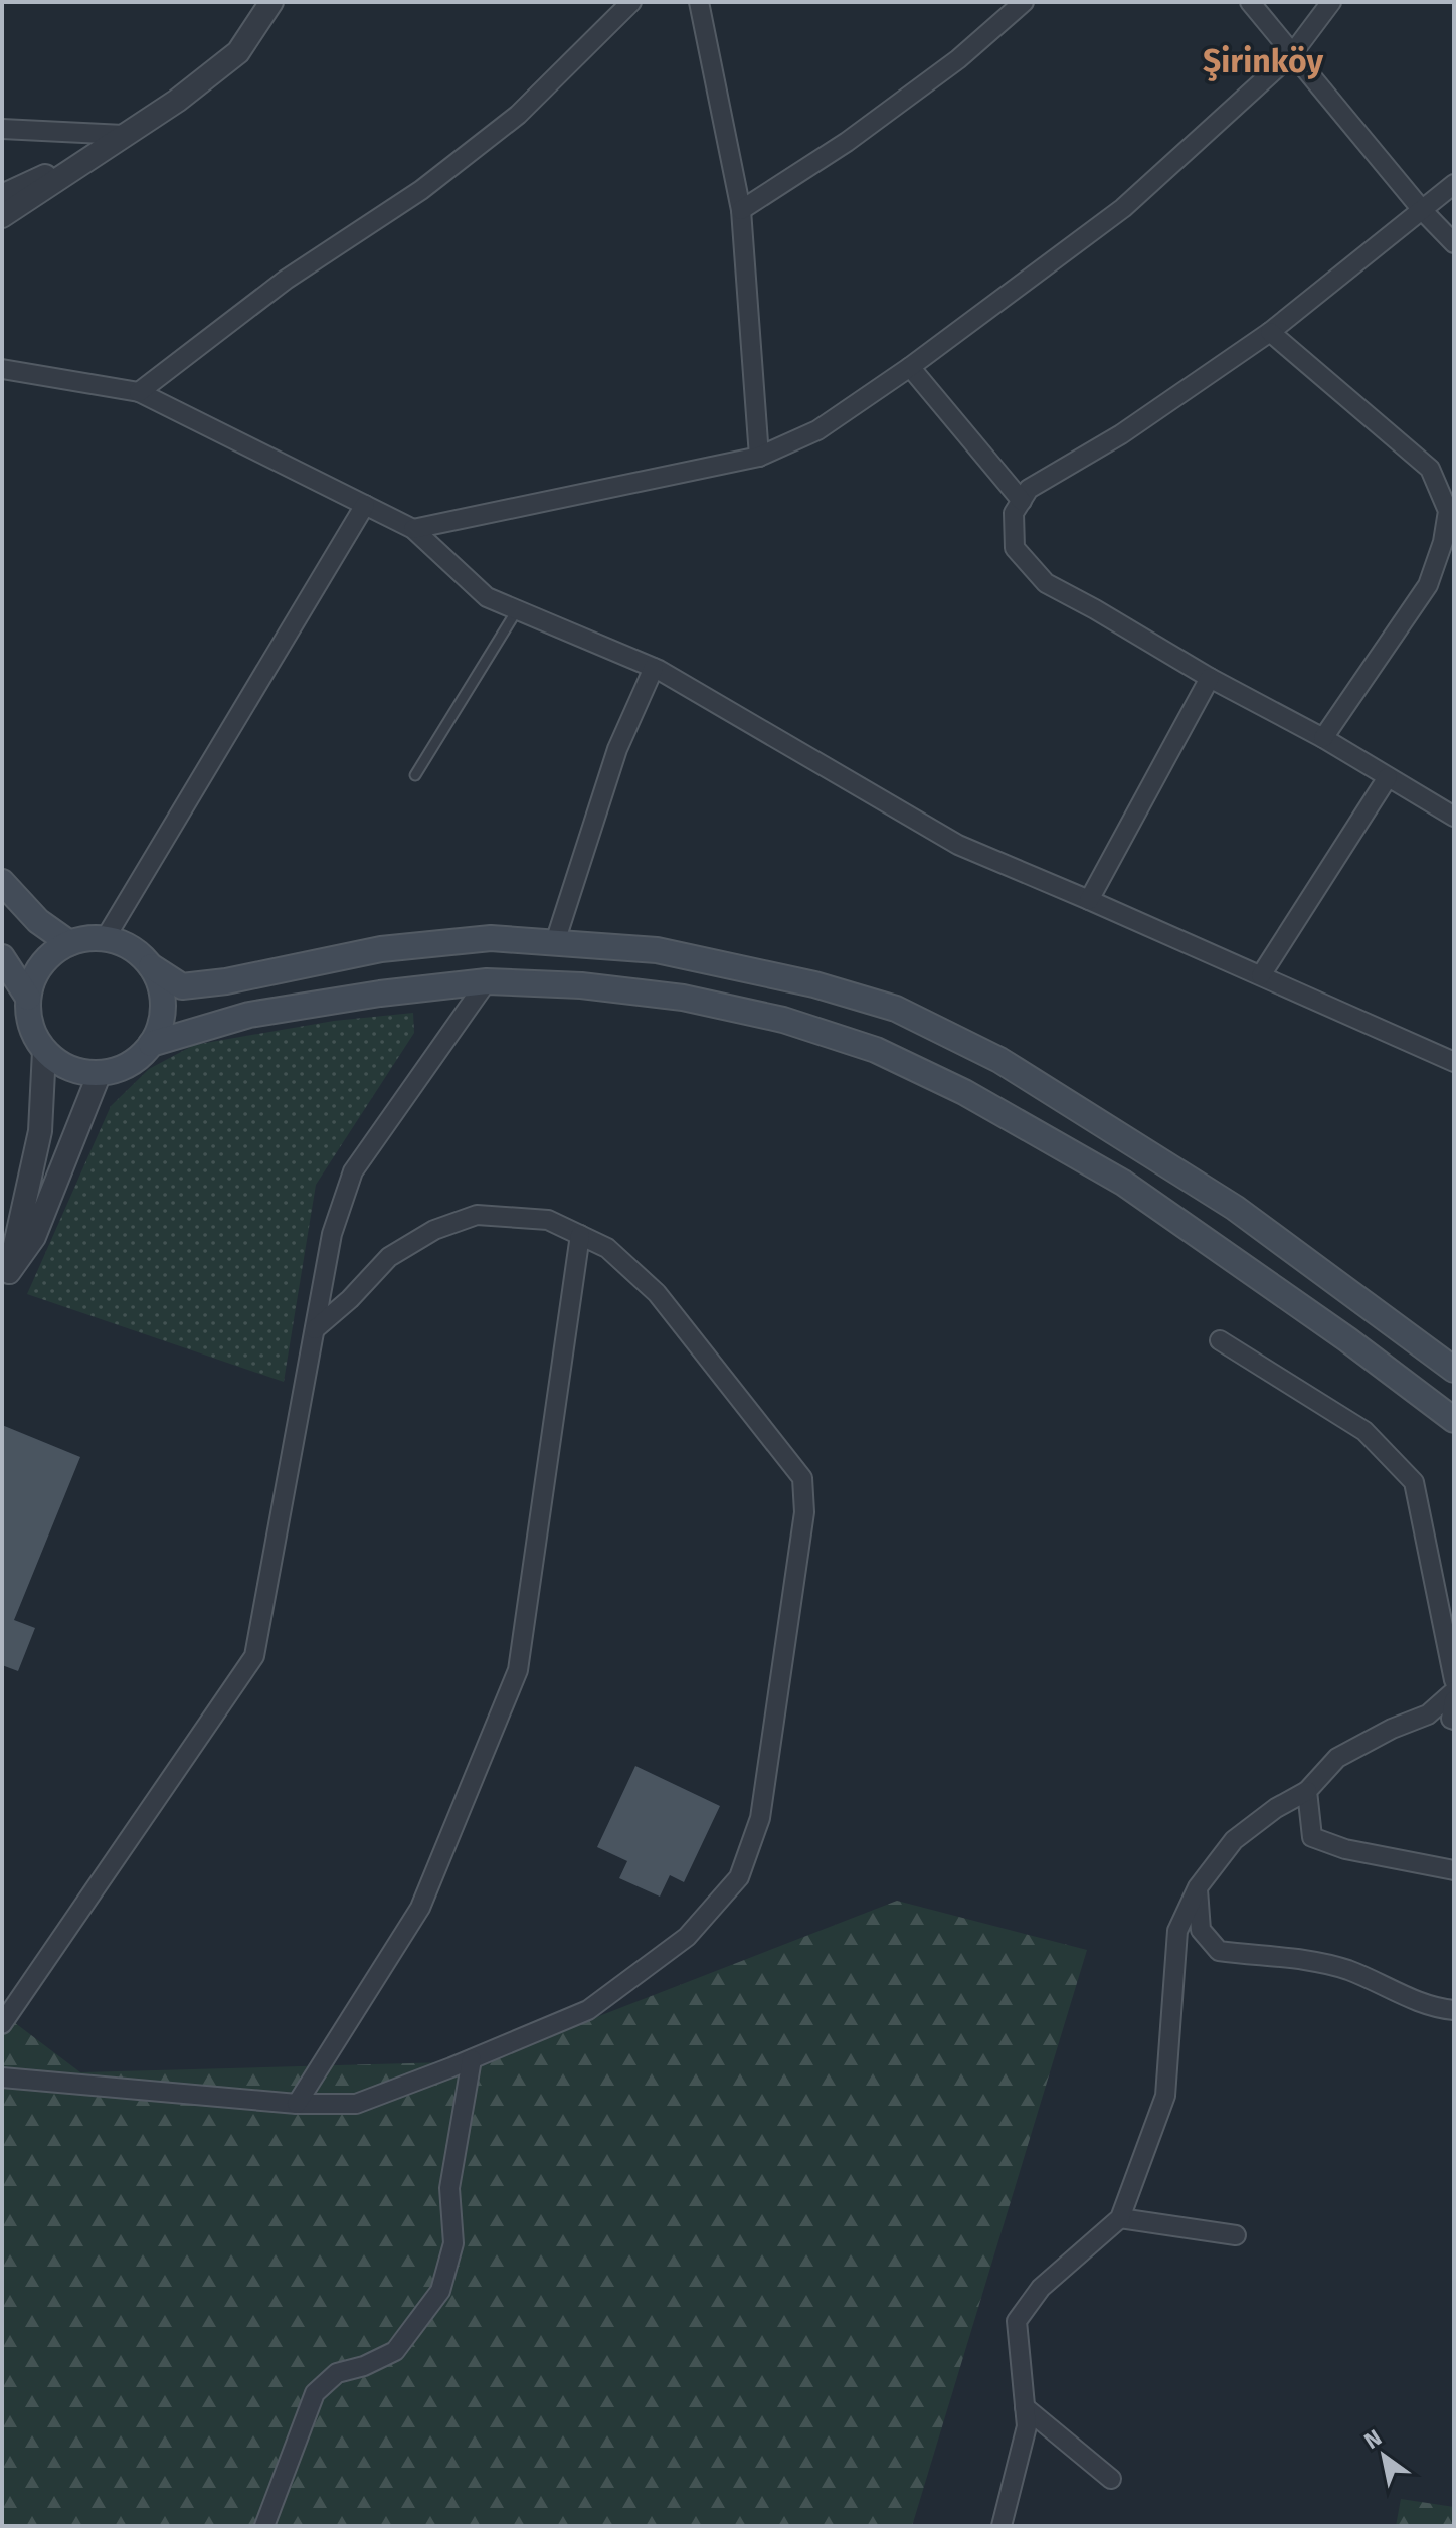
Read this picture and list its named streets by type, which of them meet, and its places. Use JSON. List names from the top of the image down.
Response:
{
  "districts": ["Şirinköy"],
  "north": "top left"
}
